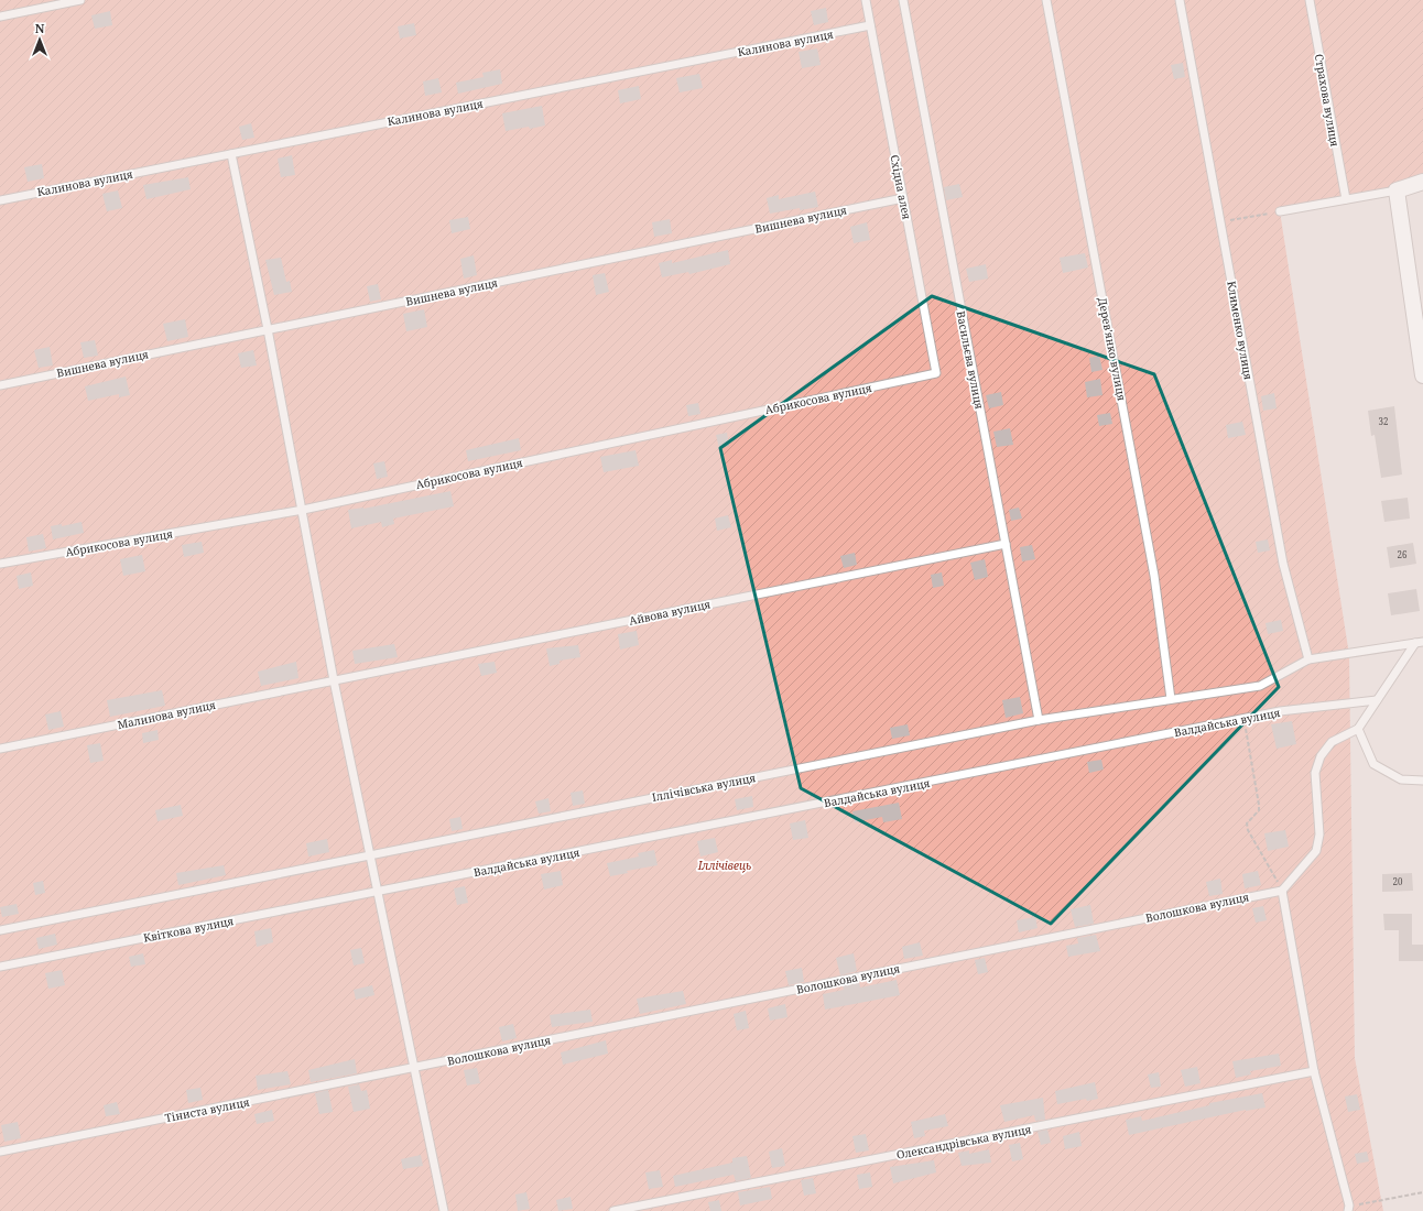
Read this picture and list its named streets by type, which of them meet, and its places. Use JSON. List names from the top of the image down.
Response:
{
  "streets": {
    "lane": [
      "Калинова вулиця",
      "Страхова вулиця",
      "Східна алея",
      "Вишнева вулиця",
      "Клименко вулиця",
      "Дерев'янко вулиця",
      "Васильєва вулиця",
      "Абрикосова вулиця",
      "Айвова вулиця",
      "Малинова вулиця",
      "Валдайська вулиця",
      "Іллічівська вулиця",
      "Волошкова вулиця",
      "Квіткова вулиця",
      "Тіниста вулиця",
      "Олександрівська вулиця"
    ]
  },
  "crossings": [
    ["Калинова вулиця", "Східна алея"],
    ["Східна алея", "Вишнева вулиця"],
    ["Східна алея", "Абрикосова вулиця"],
    ["Клименко вулиця", "Іллічівська вулиця"],
    ["Дерев'янко вулиця", "Іллічівська вулиця"],
    ["Васильєва вулиця", "Айвова вулиця"],
    ["Васильєва вулиця", "Іллічівська вулиця"],
    ["Айвова вулиця", "Малинова вулиця"],
    ["Валдайська вулиця", "Квіткова вулиця"],
    ["Волошкова вулиця", "Тіниста вулиця"]
  ],
  "parks": ["Іллічівець"],
  "house_numbers": ["32", "26", "20"],
  "north": "top"
}
